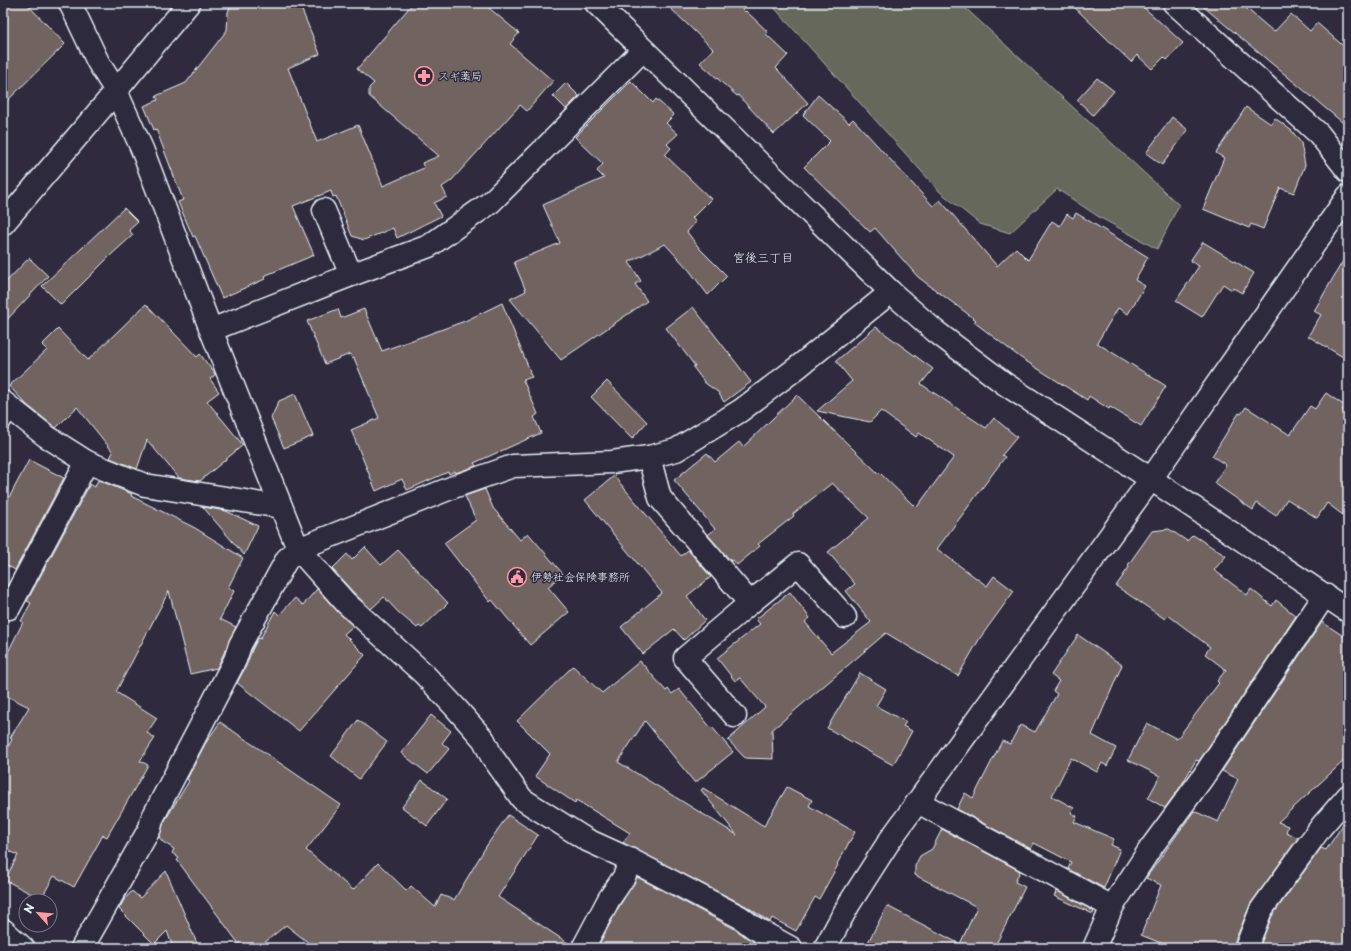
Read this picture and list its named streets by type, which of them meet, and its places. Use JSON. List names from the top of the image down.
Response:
{
  "districts": ["宮後三丁目"],
  "places": {
    "pharmacy": ["スギ薬局"],
    "public building": ["伊勢社会保険事務所"]
  },
  "north": "top left"
}
